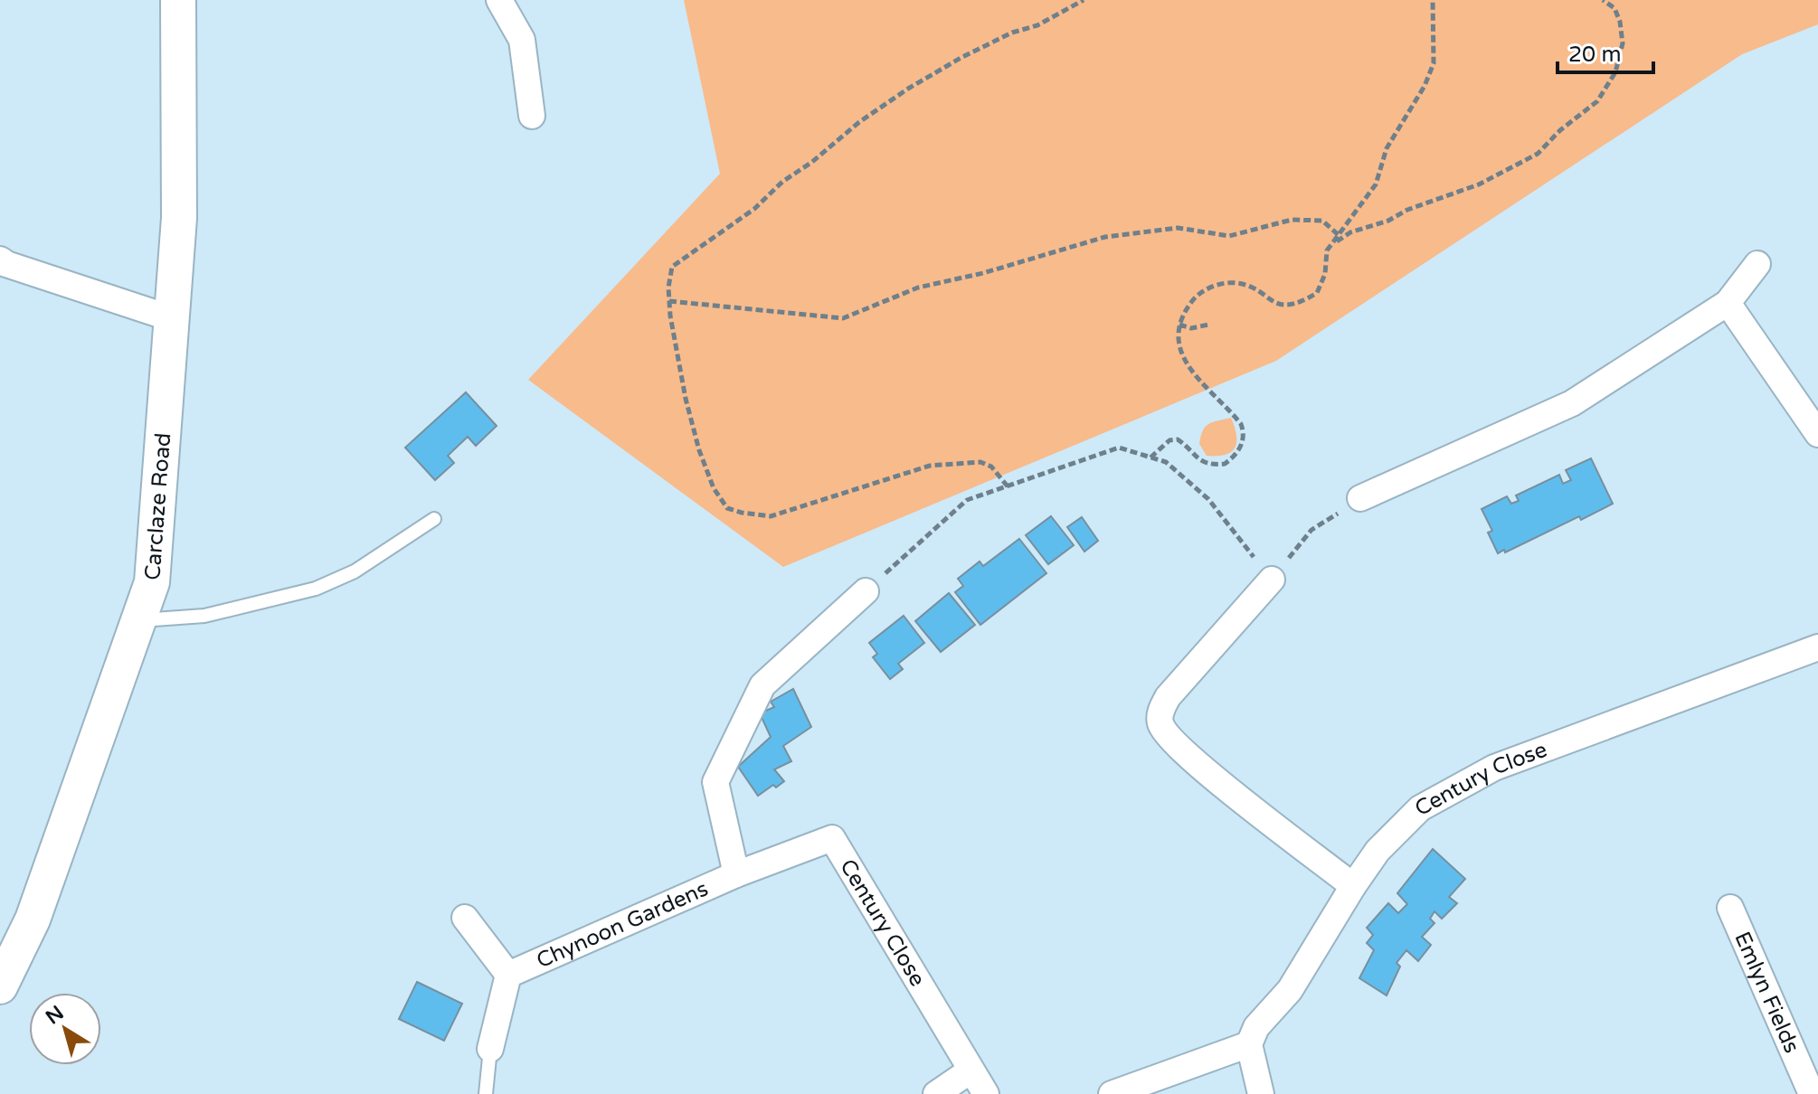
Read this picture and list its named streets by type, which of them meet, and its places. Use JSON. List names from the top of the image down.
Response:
{
  "streets": {
    "street": [
      "Carclaze Road",
      "Century Close",
      "Chynoon Gardens",
      "Emlyn Fields"
    ]
  },
  "crossings": [
    ["Century Close", "Chynoon Gardens"]
  ],
  "scale_bar": "20 m",
  "north": "top left"
}
